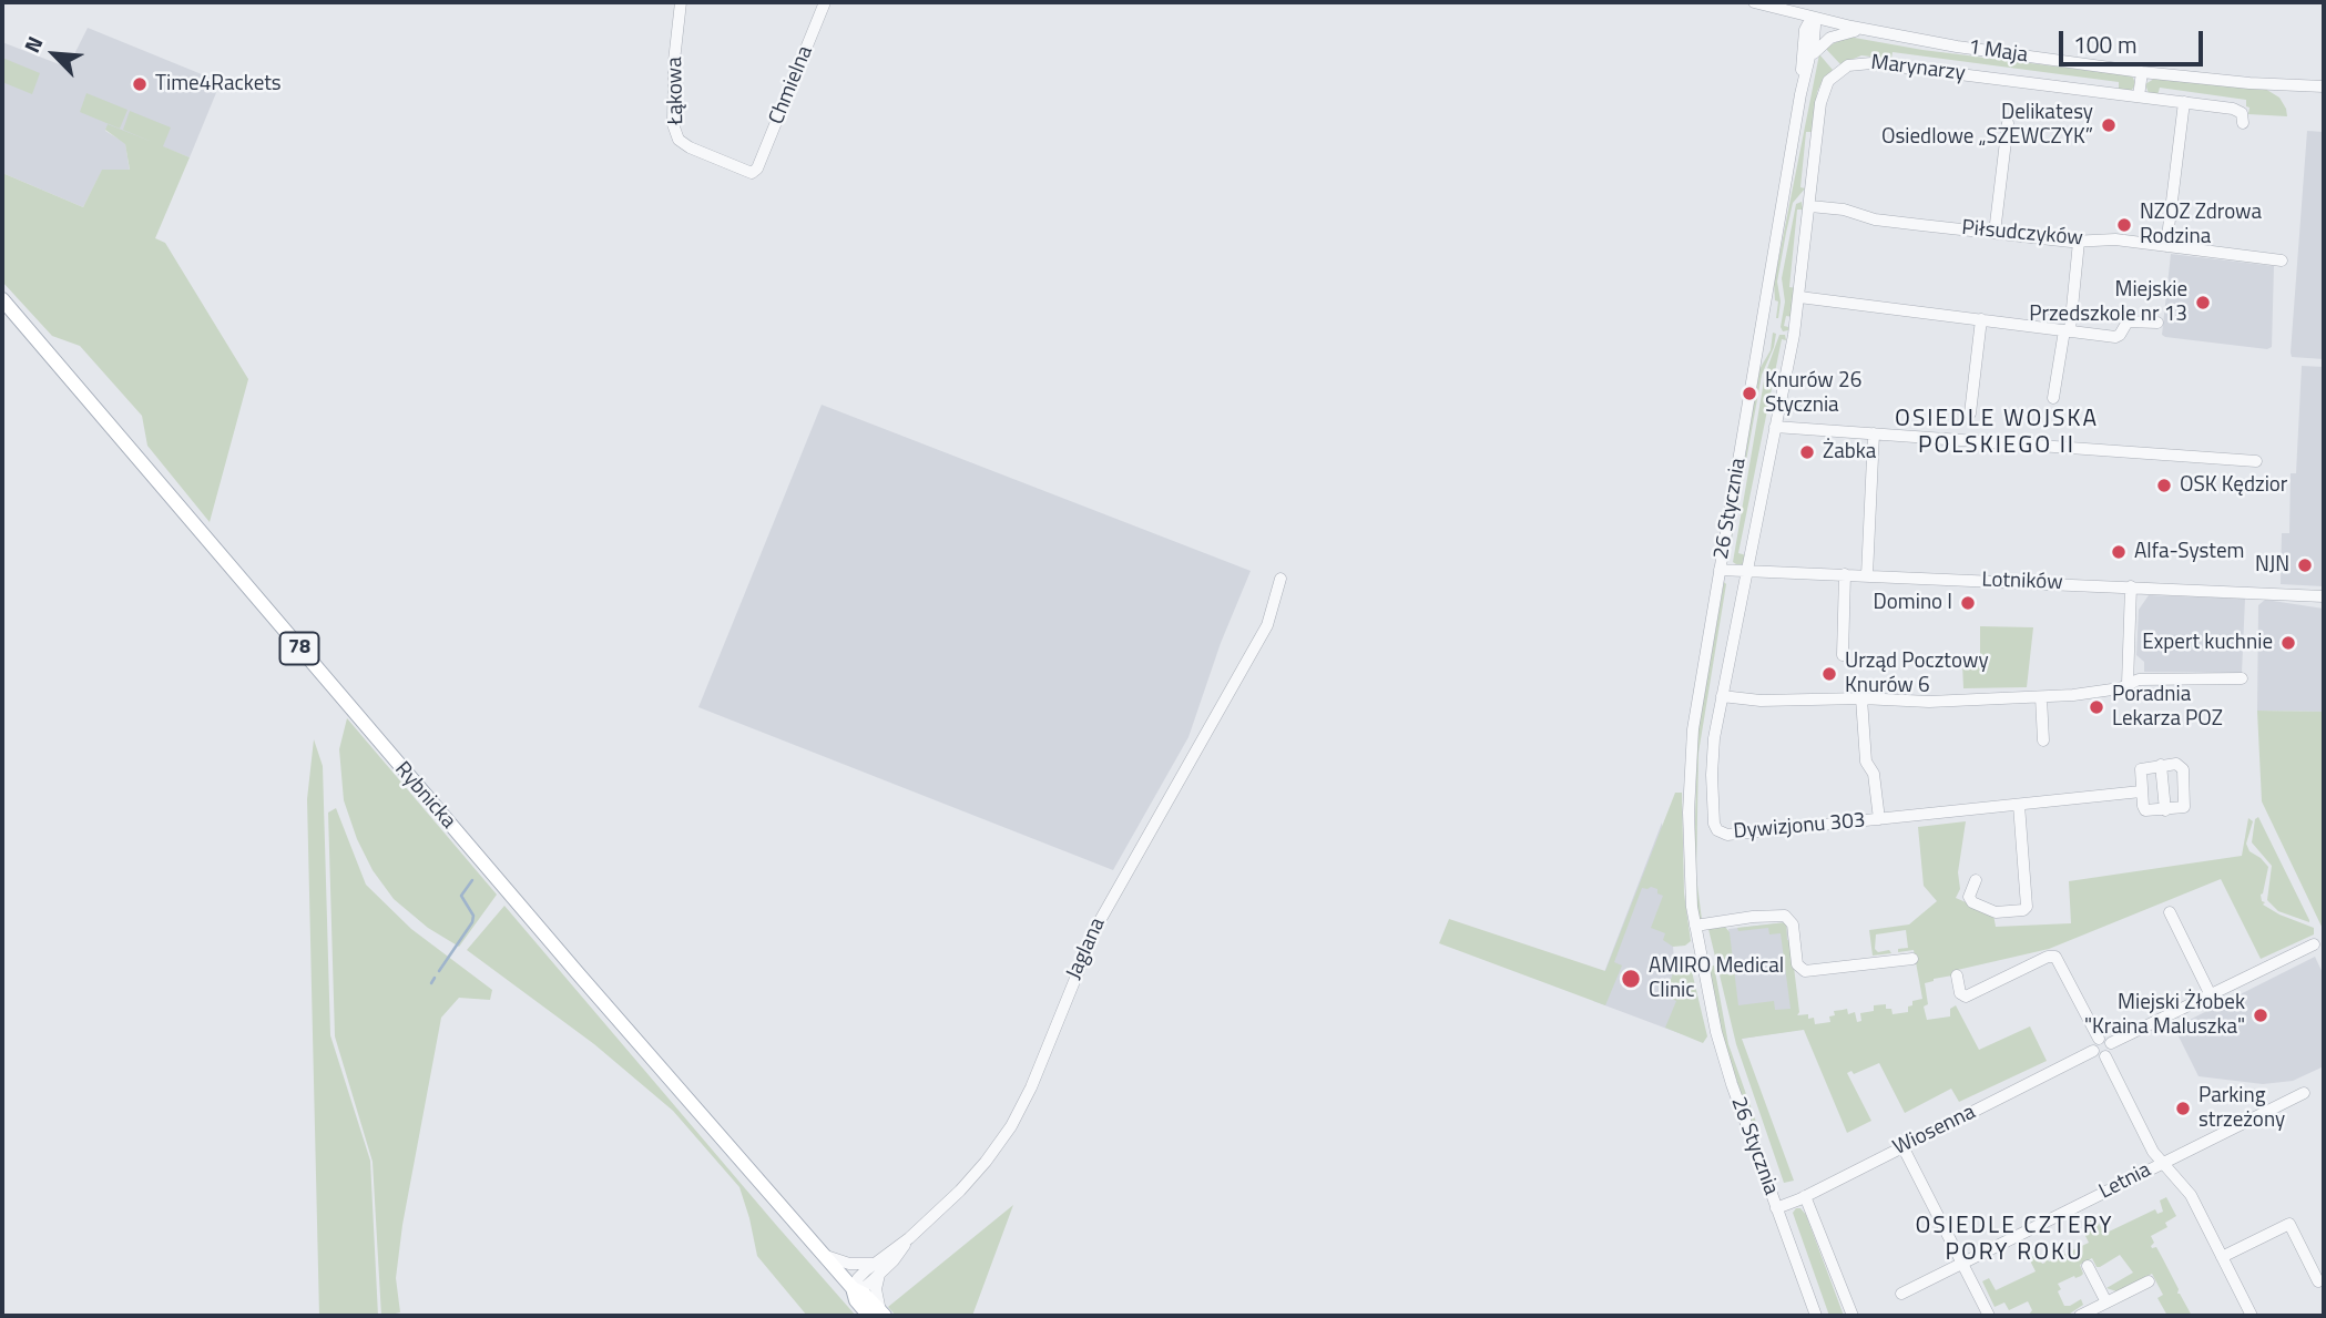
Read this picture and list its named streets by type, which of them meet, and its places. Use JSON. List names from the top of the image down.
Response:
{
  "streets": {
    "main road": ["78", "Rybnicka"],
    "street": [
      "1 Maja",
      "Marynarzy",
      "Chmielna",
      "Łąkowa",
      "Piłsudczyków",
      "26 Stycznia",
      "Lotników",
      "Dywizjonu 303",
      "Jaglana",
      "Wiosenna",
      "Letnia"
    ]
  },
  "crossings": [
    ["1 Maja", "26 Stycznia"],
    ["Marynarzy", "Piłsudczyków"],
    ["Marynarzy", "Lotników"],
    ["Marynarzy", "Dywizjonu 303"],
    ["Chmielna", "Łąkowa"],
    ["26 Stycznia", "Lotników"],
    ["26 Stycznia", "Wiosenna"],
    ["Rybnicka", "Jaglana"]
  ],
  "districts": ["OSIEDLE WOJSKA POLSKIEGO II", "OSIEDLE CZTERY PORY ROKU"],
  "places": [
    "Time4Rackets",
    "Delikatesy Osiedlowe „SZEWCZYK”",
    "NZOZ Zdrowa Rodzina",
    "Miejskie Przedszkole nr 13",
    "Knurów 26 Stycznia",
    "Żabka",
    "OSK Kędzior",
    "Alfa-System",
    "NJN",
    "Domino I",
    "Expert kuchnie",
    "Urząd Pocztowy Knurów 6",
    "Poradnia Lekarza POZ",
    "AMIRO Medical Clinic",
    "Miejski Żłobek \"Kraina Maluszka\"",
    "Parking strzeżony"
  ],
  "scale_bar": "100 m",
  "north": "top left"
}
